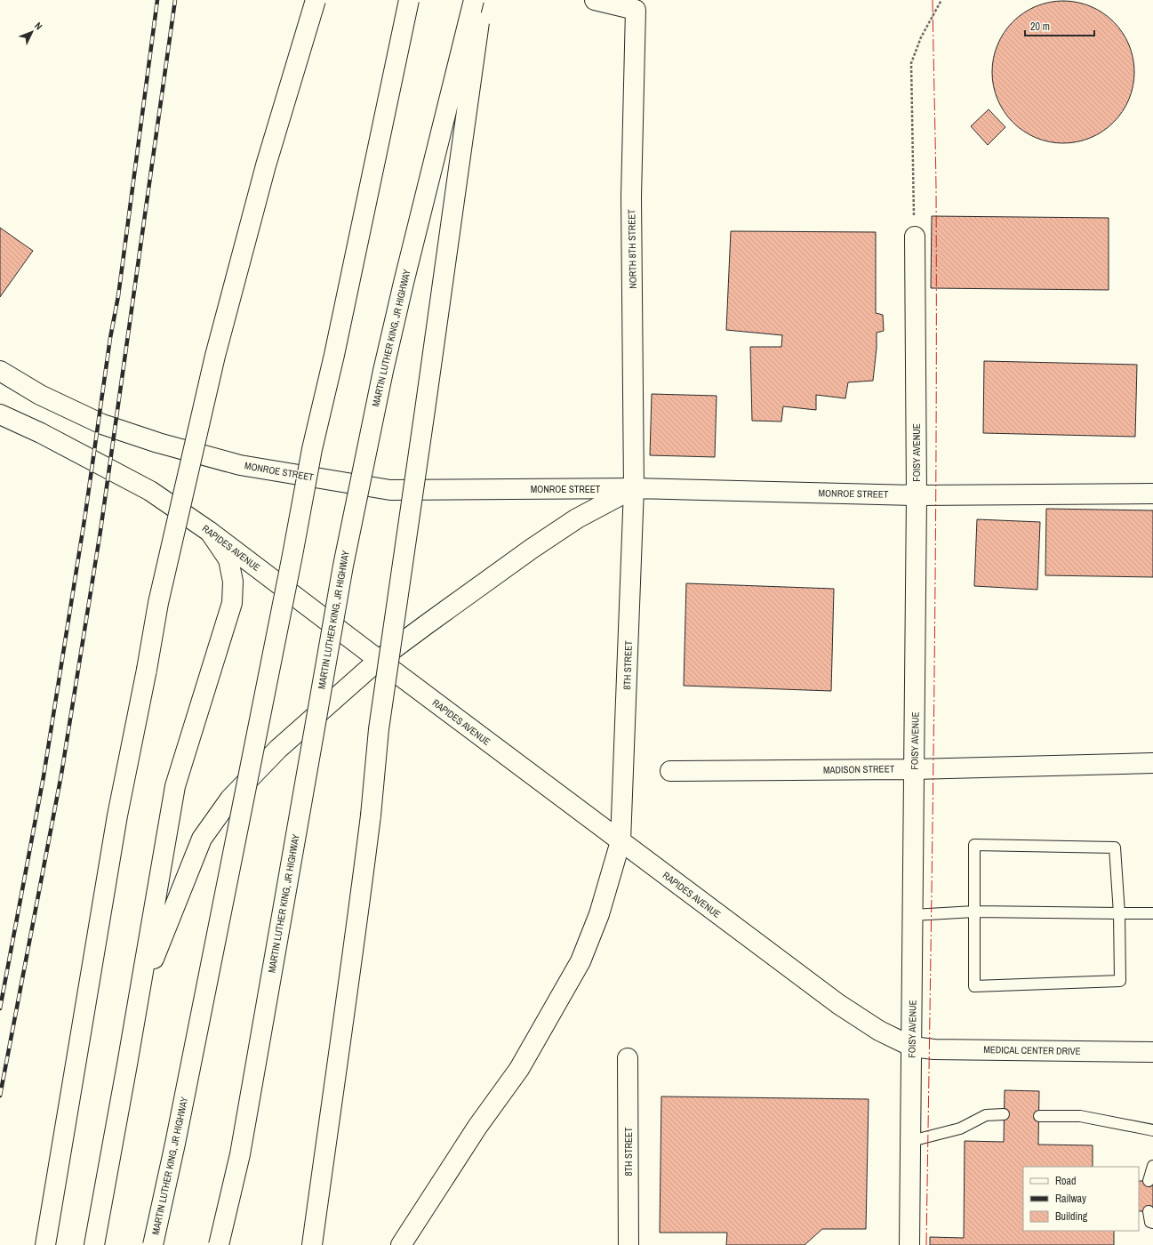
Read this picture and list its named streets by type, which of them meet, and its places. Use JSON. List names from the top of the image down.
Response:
{
  "streets": {
    "main road": [
      "NORTH 8TH STREET",
      "MARTIN LUTHER KING, JR HIGHWAY",
      "FOISY AVENUE",
      "MONROE STREET",
      "RAPIDES AVENUE",
      "8TH STREET",
      "MADISON STREET",
      "MEDICAL CENTER DRIVE"
    ]
  },
  "crossings": [
    ["NORTH 8TH STREET", "MONROE STREET"],
    ["NORTH 8TH STREET", "8TH STREET"],
    ["FOISY AVENUE", "MONROE STREET"],
    ["FOISY AVENUE", "RAPIDES AVENUE"],
    ["FOISY AVENUE", "MADISON STREET"],
    ["FOISY AVENUE", "MEDICAL CENTER DRIVE"],
    ["MONROE STREET", "8TH STREET"],
    ["RAPIDES AVENUE", "8TH STREET"],
    ["RAPIDES AVENUE", "MEDICAL CENTER DRIVE"]
  ],
  "legend": ["Road", "Railway", "Building"],
  "scale_bar": "20 m",
  "north": "top right"
}
